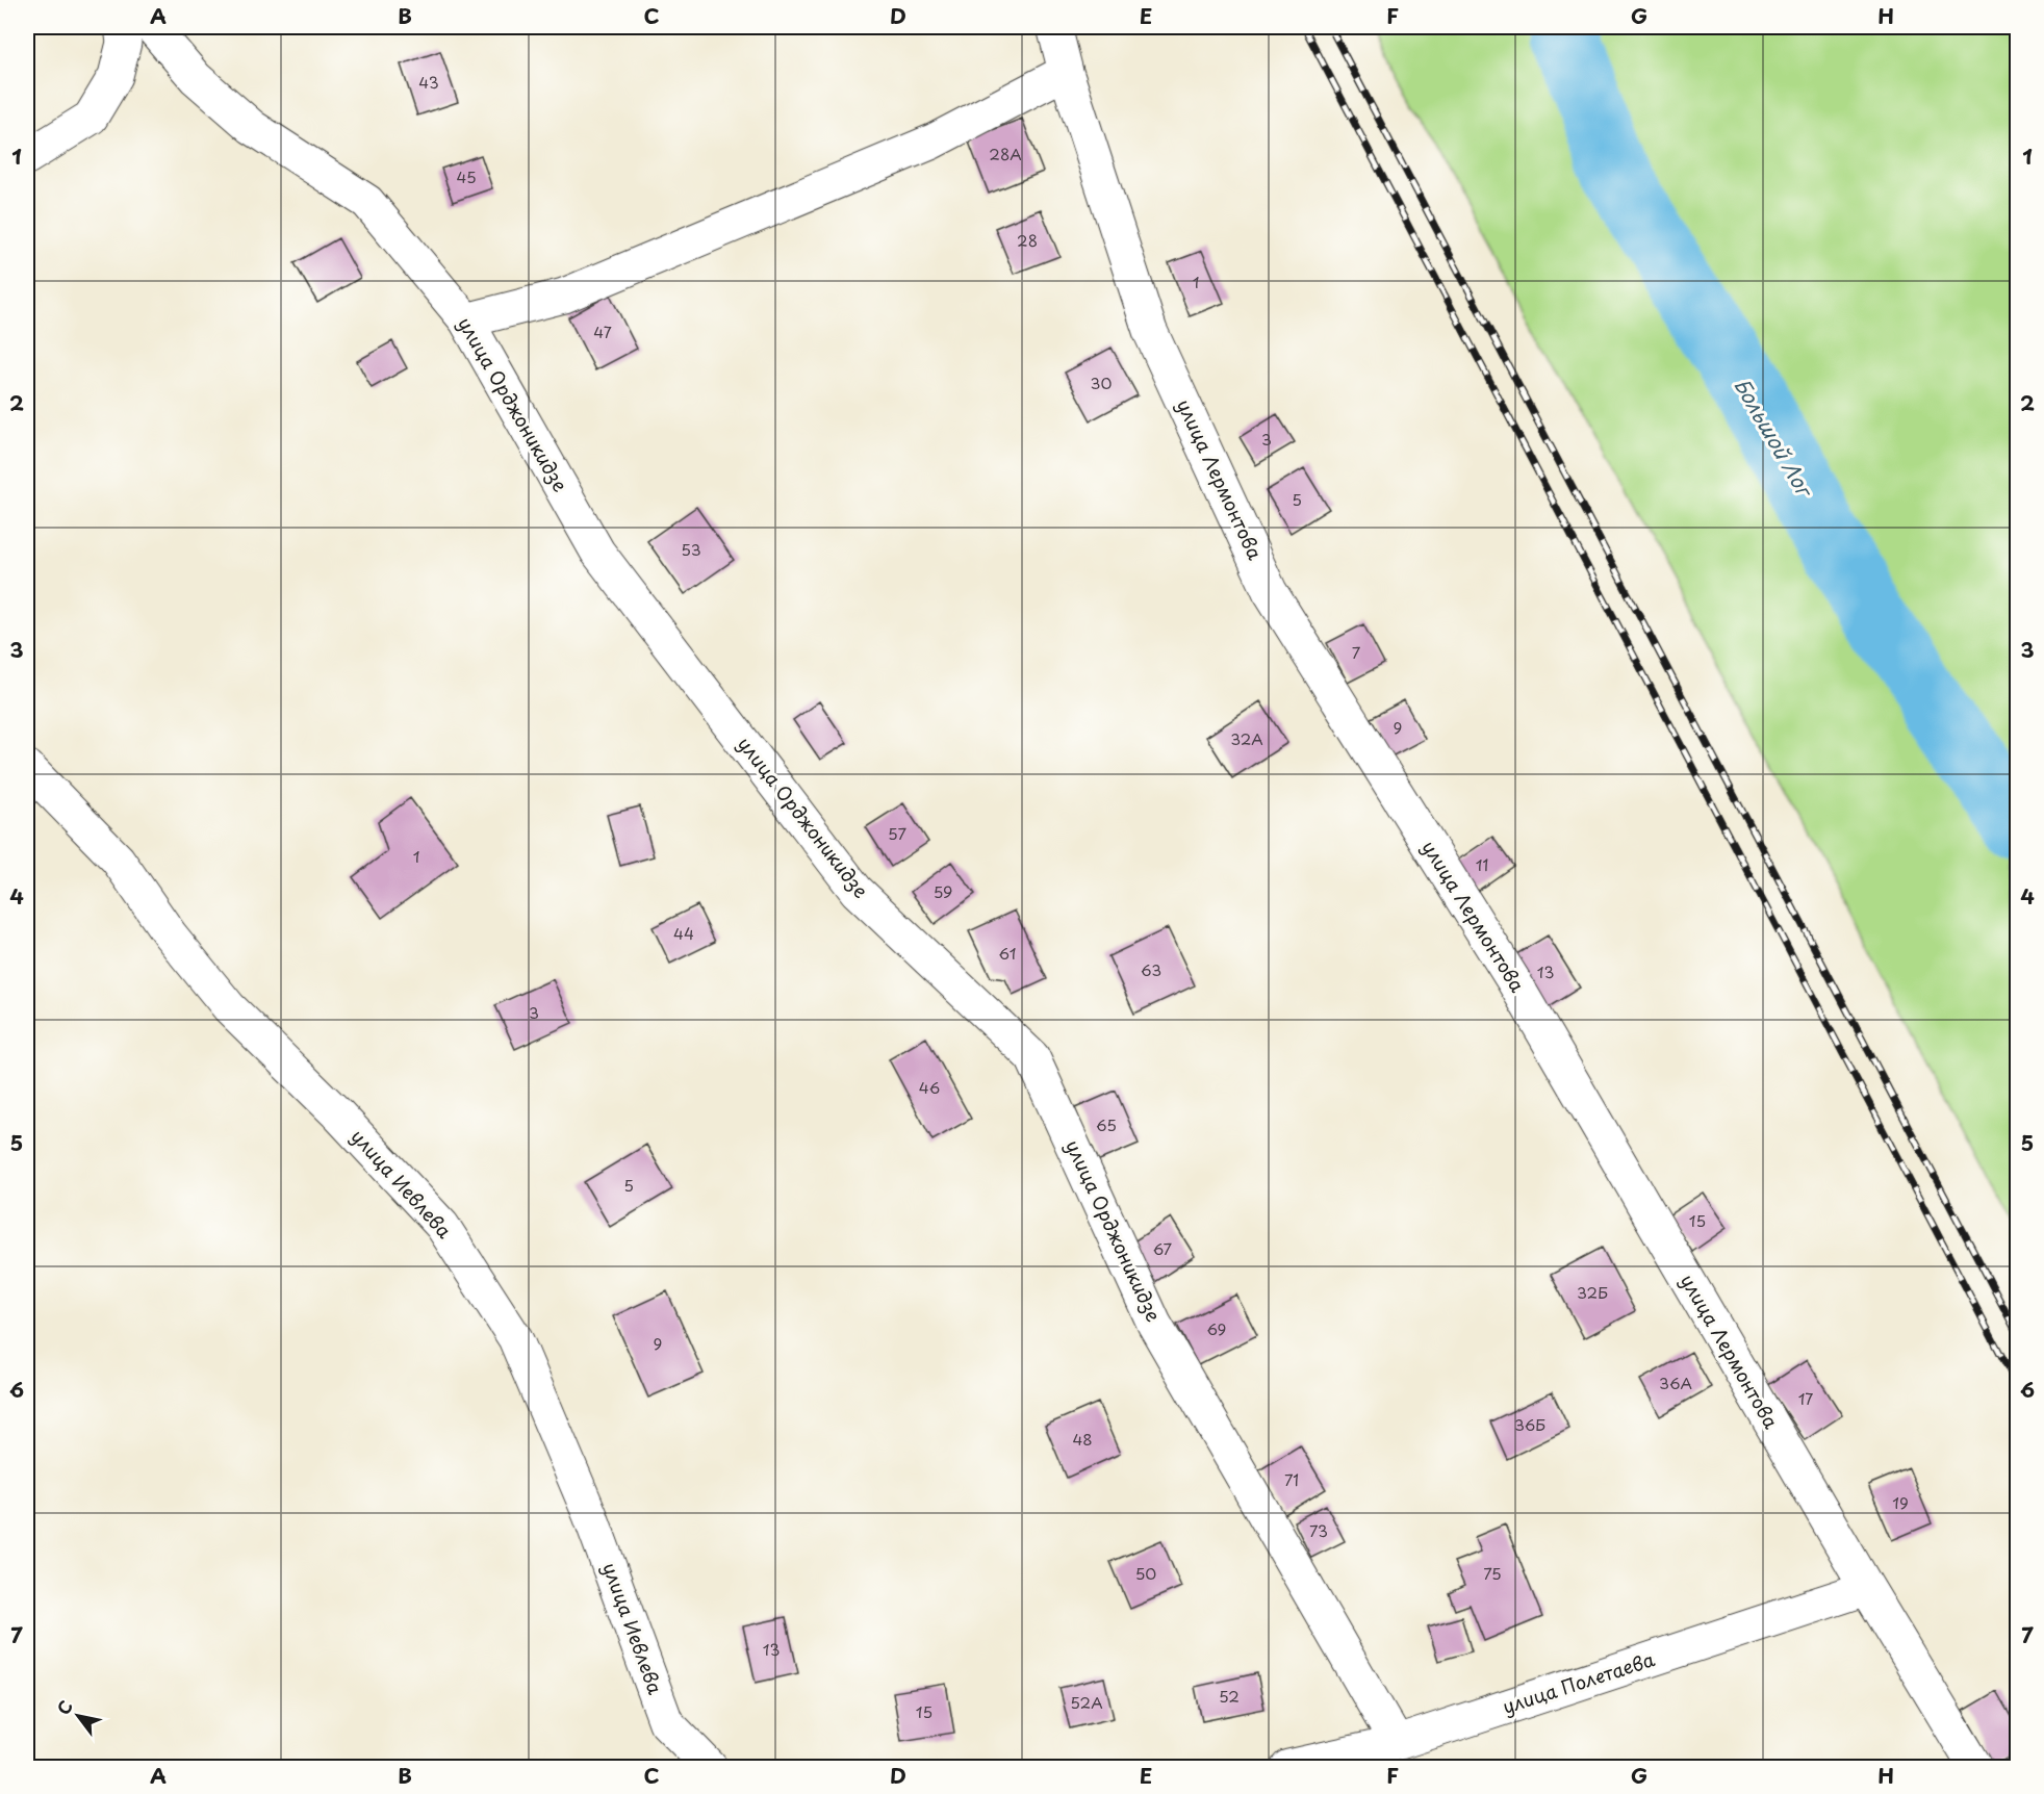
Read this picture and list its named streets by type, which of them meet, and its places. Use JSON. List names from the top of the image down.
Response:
{
  "streets": {
    "street": [
      "улица Орджоникидзе",
      "улица Лермонтова",
      "улица Иевлева",
      "улица Полетаева"
    ]
  },
  "crossings": [
    ["улица Орджоникидзе", "улица Полетаева"],
    ["улица Лермонтова", "улица Полетаева"]
  ],
  "water": ["Большой Лог"],
  "house_numbers": [
    "43",
    "28А",
    "45",
    "28",
    "1",
    "47",
    "30",
    "3",
    "5",
    "53",
    "7",
    "9",
    "32А",
    "57",
    "1",
    "11",
    "59",
    "44",
    "61",
    "63",
    "13",
    "3",
    "46",
    "65",
    "5",
    "15",
    "67",
    "32Б",
    "69",
    "9",
    "36А",
    "17",
    "36Б",
    "48",
    "71",
    "19",
    "73",
    "50",
    "75",
    "13",
    "52",
    "52А",
    "15"
  ],
  "north": "top left",
  "grid": {
    "columns": [
      "A",
      "B",
      "C",
      "D",
      "E",
      "F",
      "G",
      "H"
    ],
    "rows": [
      "1",
      "2",
      "3",
      "4",
      "5",
      "6",
      "7"
    ]
  }
}
